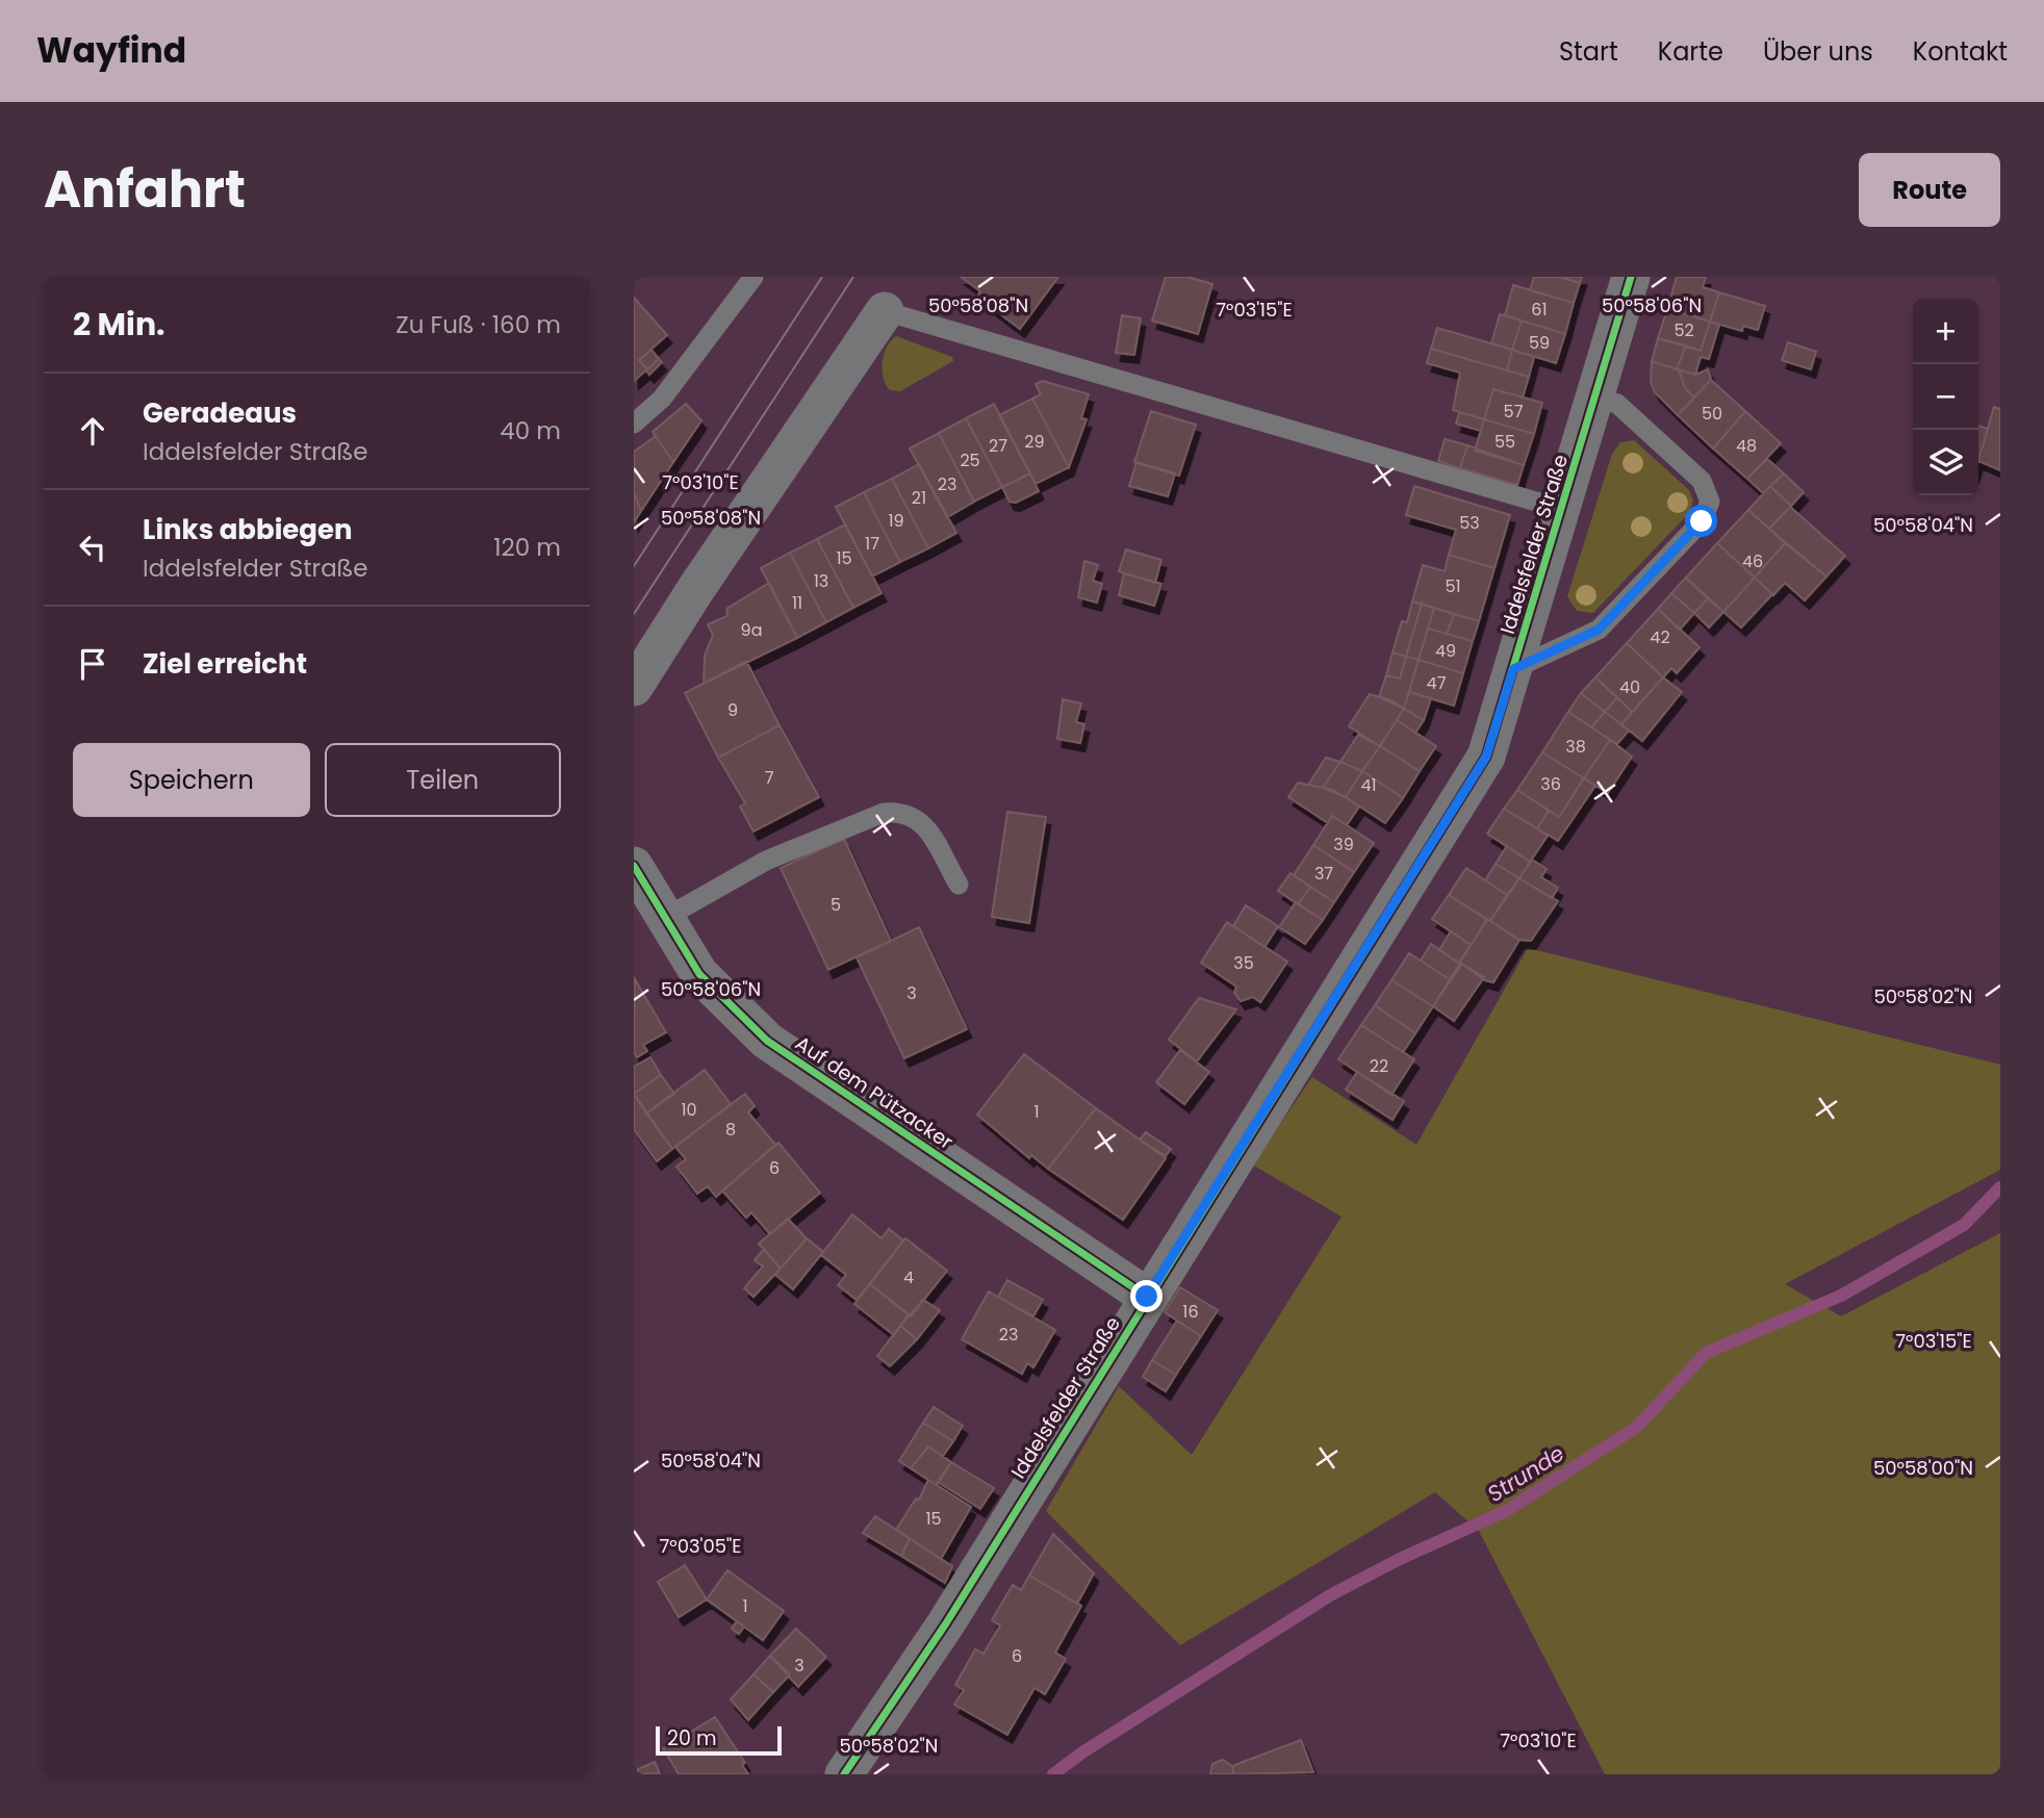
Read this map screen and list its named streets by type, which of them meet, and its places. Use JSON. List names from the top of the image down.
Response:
{
  "streets": {
    "street": ["Iddelsfelder Straße", "Auf dem Pützacker"]
  },
  "crossings": [
    ["Iddelsfelder Straße", "Auf dem Pützacker"]
  ],
  "water": ["Strunde"],
  "house_numbers": [
    "61",
    "52",
    "59",
    "57",
    "50",
    "29",
    "55",
    "27",
    "48",
    "25",
    "23",
    "21",
    "19",
    "53",
    "17",
    "15",
    "46",
    "13",
    "51",
    "11",
    "9a",
    "42",
    "49",
    "47",
    "40",
    "9",
    "38",
    "7",
    "36",
    "41",
    "39",
    "37",
    "5",
    "35",
    "3",
    "22",
    "10",
    "1",
    "8",
    "6",
    "4",
    "16",
    "23",
    "15",
    "1",
    "6",
    "3"
  ],
  "scale_bar": "20 m",
  "page": {
    "header": "Wayfind",
    "nav": [
      "Start",
      "Karte",
      "Über uns",
      "Kontakt"
    ],
    "title": "Anfahrt",
    "buttons": [
      "Route",
      ["Speichern", "Teilen"]
    ],
    "heading": ["2 Min.", "Zu Fuß · 160 m"],
    "map_buttons": ["+", "−"],
    "list": [
      ["Geradeaus", "Iddelsfelder Straße", "40 m"],
      ["Links abbiegen", "Iddelsfelder Straße", "120 m"],
      "Ziel erreicht"
    ],
    "scale": "20 m"
  },
  "coordinates": [
    "50°58'08\"N",
    "50°58'06\"N",
    "7°03'15\"E",
    "7°03'10\"E",
    "50°58'04\"N",
    "50°58'02\"N",
    "50°58'00\"N",
    "7°03'05\"E"
  ]
}
